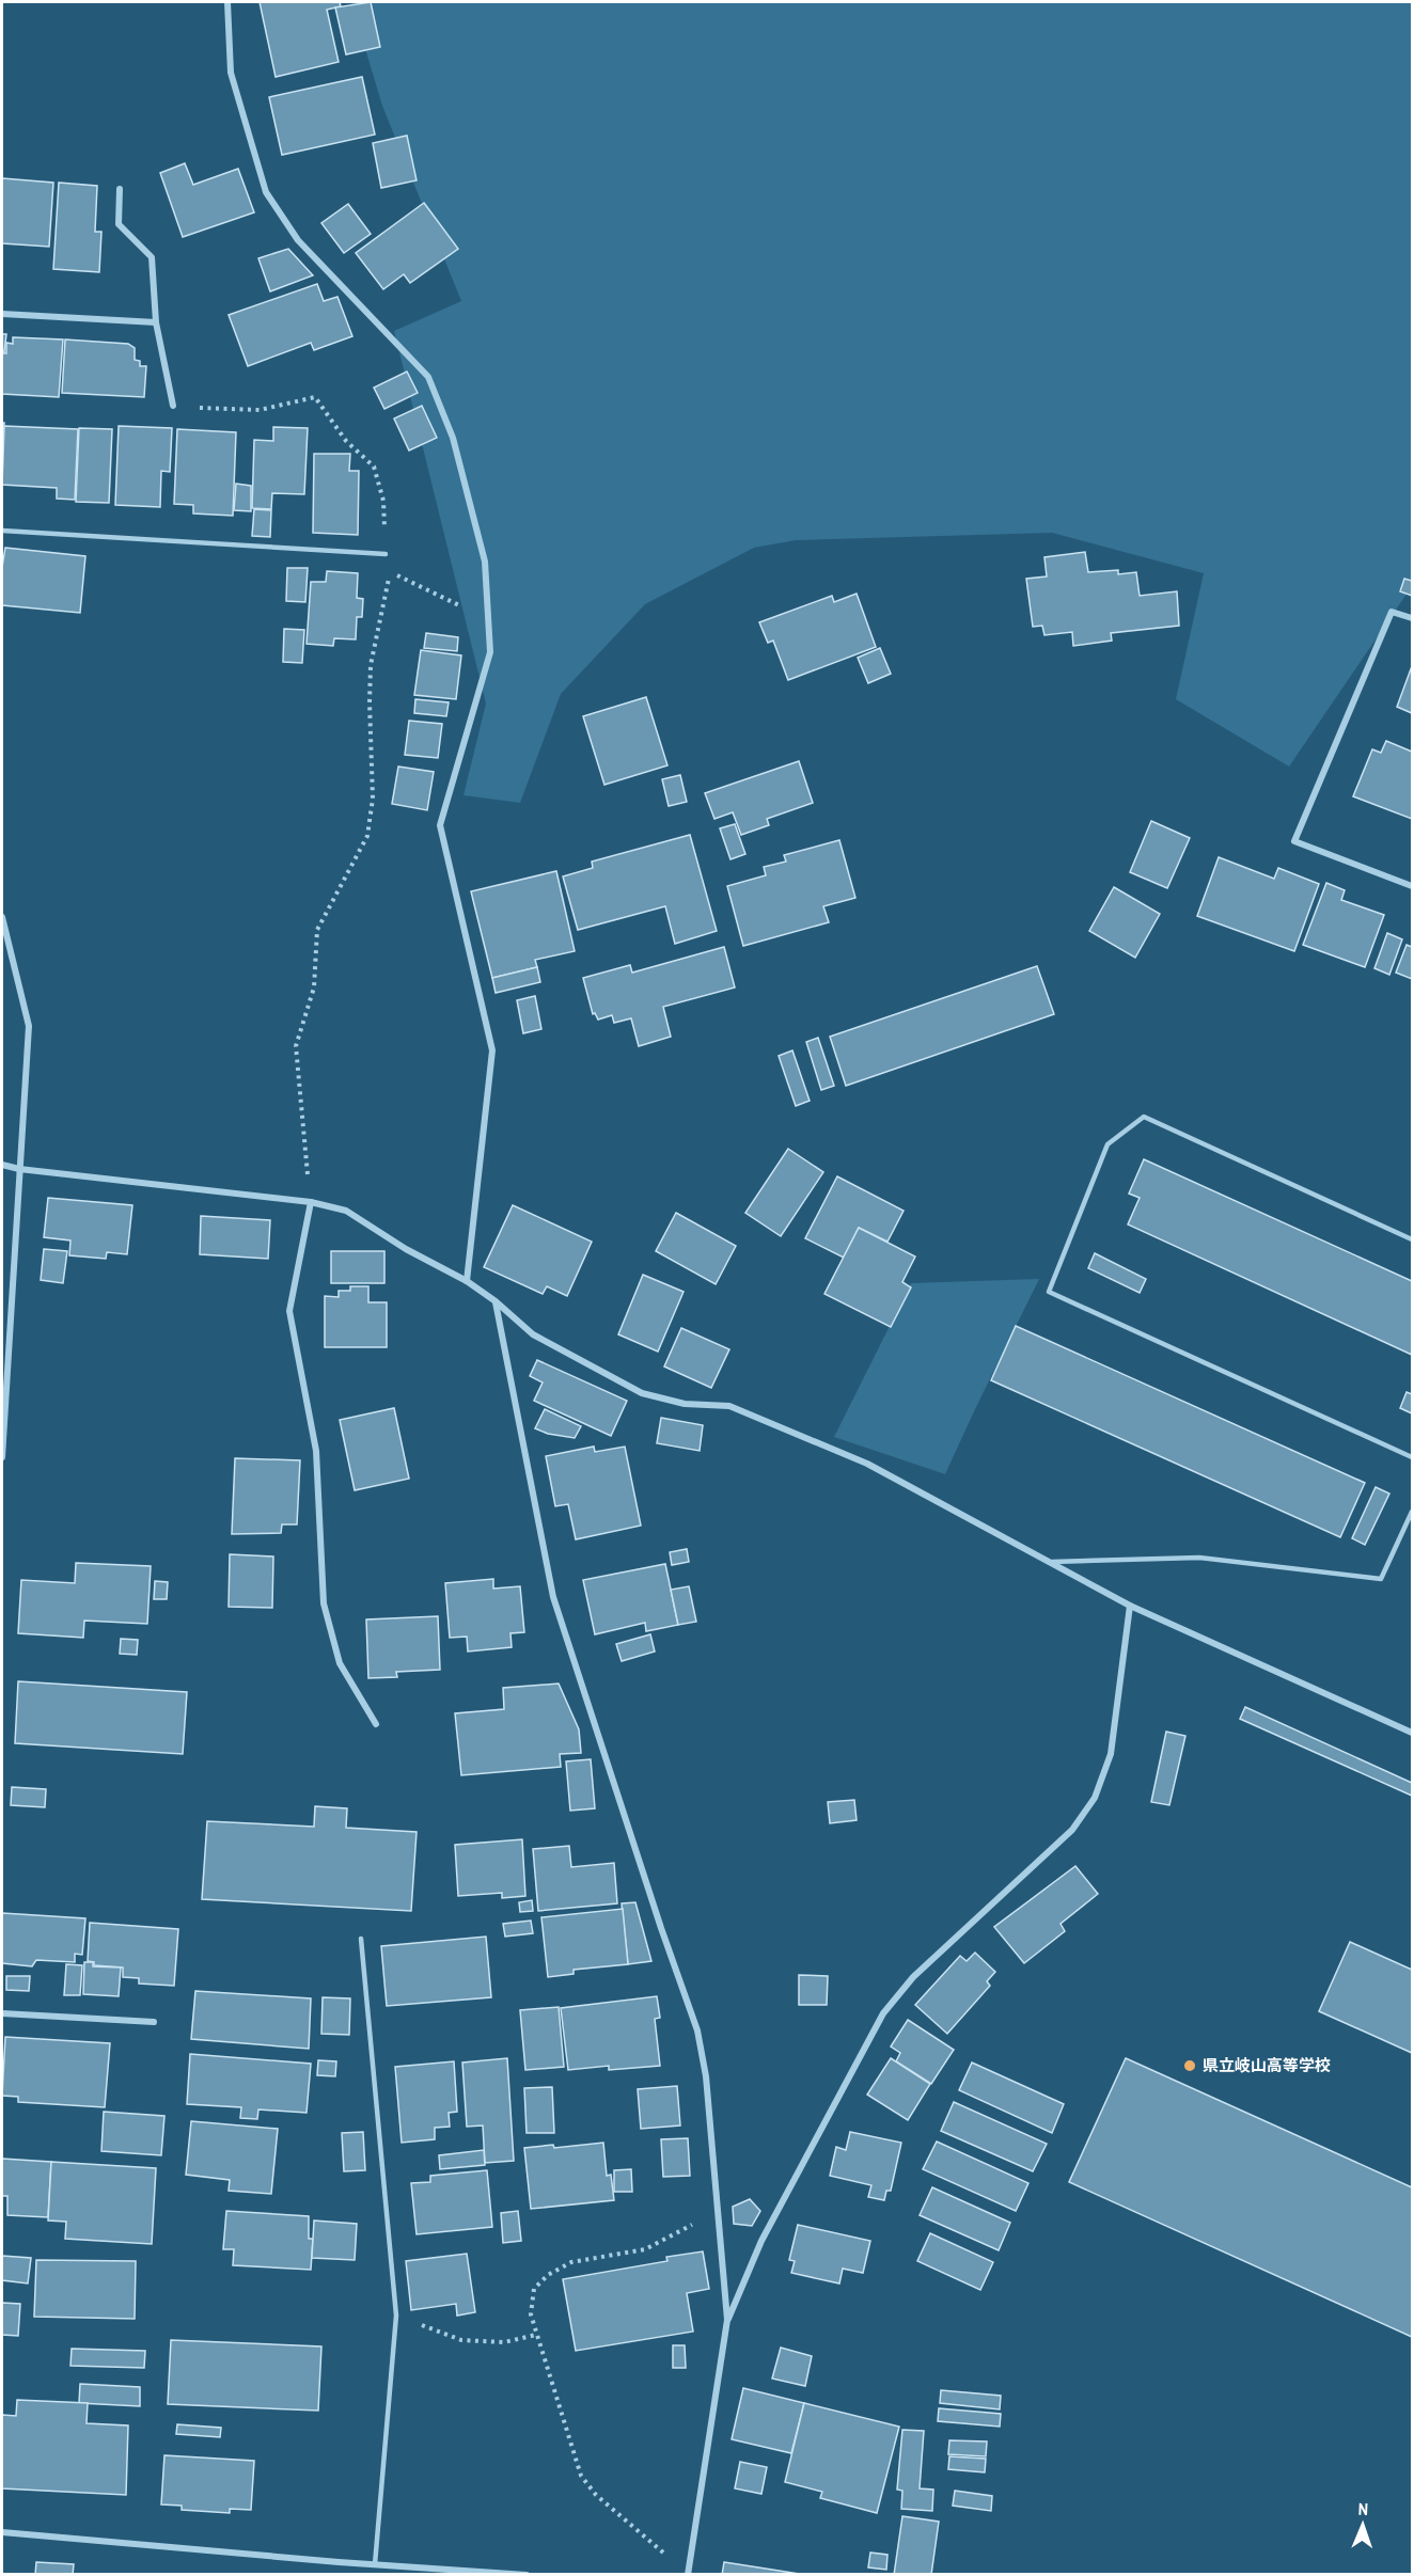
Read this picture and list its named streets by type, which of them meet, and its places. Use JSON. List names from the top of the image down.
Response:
{
  "places": ["県立岐山高等学校"],
  "north": "top"
}
